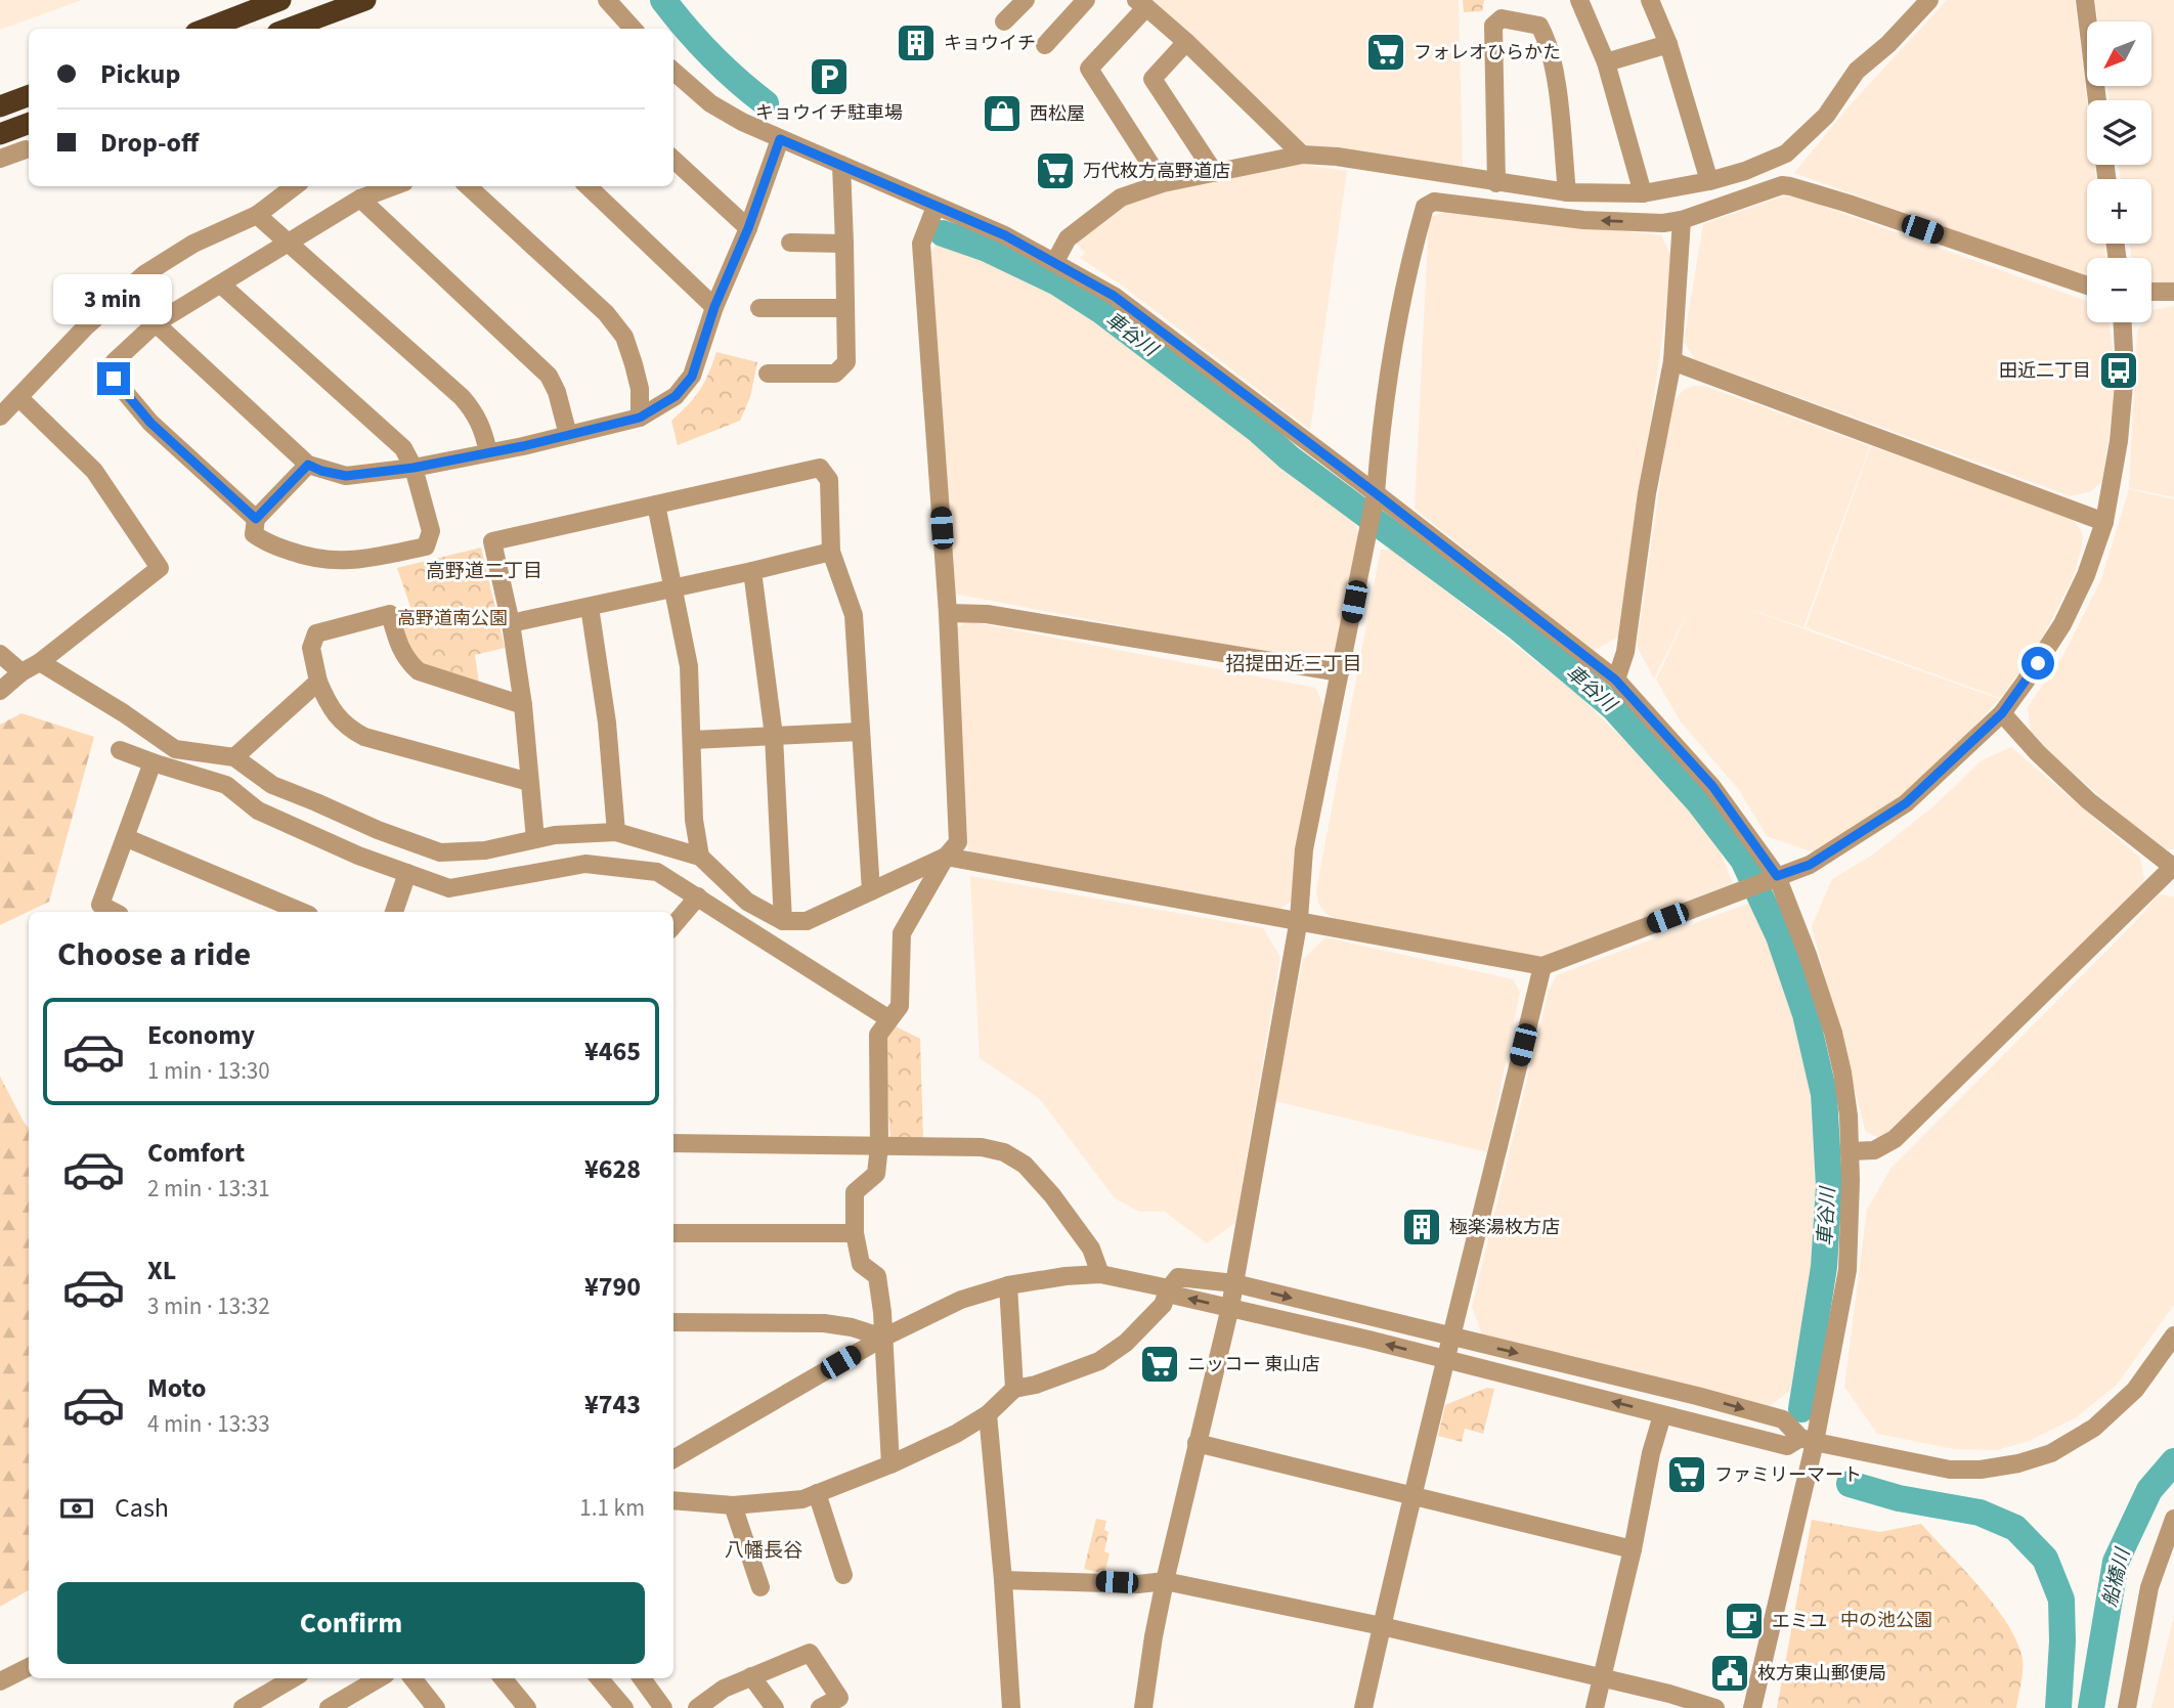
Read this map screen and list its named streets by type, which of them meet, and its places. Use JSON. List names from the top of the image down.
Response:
{
  "districts": ["高野道二丁目", "招提田近三丁目", "八幡長谷"],
  "water": ["車谷川", "船橋川"],
  "parks": ["高野道南公園", "中の池公園"],
  "places": {
    "building": ["キョウイチ", "極楽湯枚方店"],
    "supermarket": [
      "フォレオひらかた",
      "万代枚方高野道店",
      "ニッコー 東山店",
      "ファミリーマート"
    ],
    "parking": ["キョウイチ駐車場"],
    "shop": ["西松屋"],
    "bus stop": ["田近二丁目"],
    "cafe": ["エミユ"],
    "public building": ["枚方東山郵便局"]
  },
  "north": "bottom left",
  "page": {
    "map_buttons": ["+", "−"],
    "banner": ["Pickup", "Drop-off"],
    "bubble": "3 min",
    "heading": "Choose a ride",
    "list": [
      {
        "name": "Economy",
        "note": "1 min · 13:30",
        "value": "¥465"
      },
      {
        "name": "Comfort",
        "note": "2 min · 13:31",
        "value": "¥628"
      },
      {
        "name": "XL",
        "note": "3 min · 13:32",
        "value": "¥790"
      },
      {
        "name": "Moto",
        "note": "4 min · 13:33",
        "value": "¥743"
      }
    ],
    "pay": ["Cash", "1.1 km"],
    "buttons": "Confirm"
  }
}
